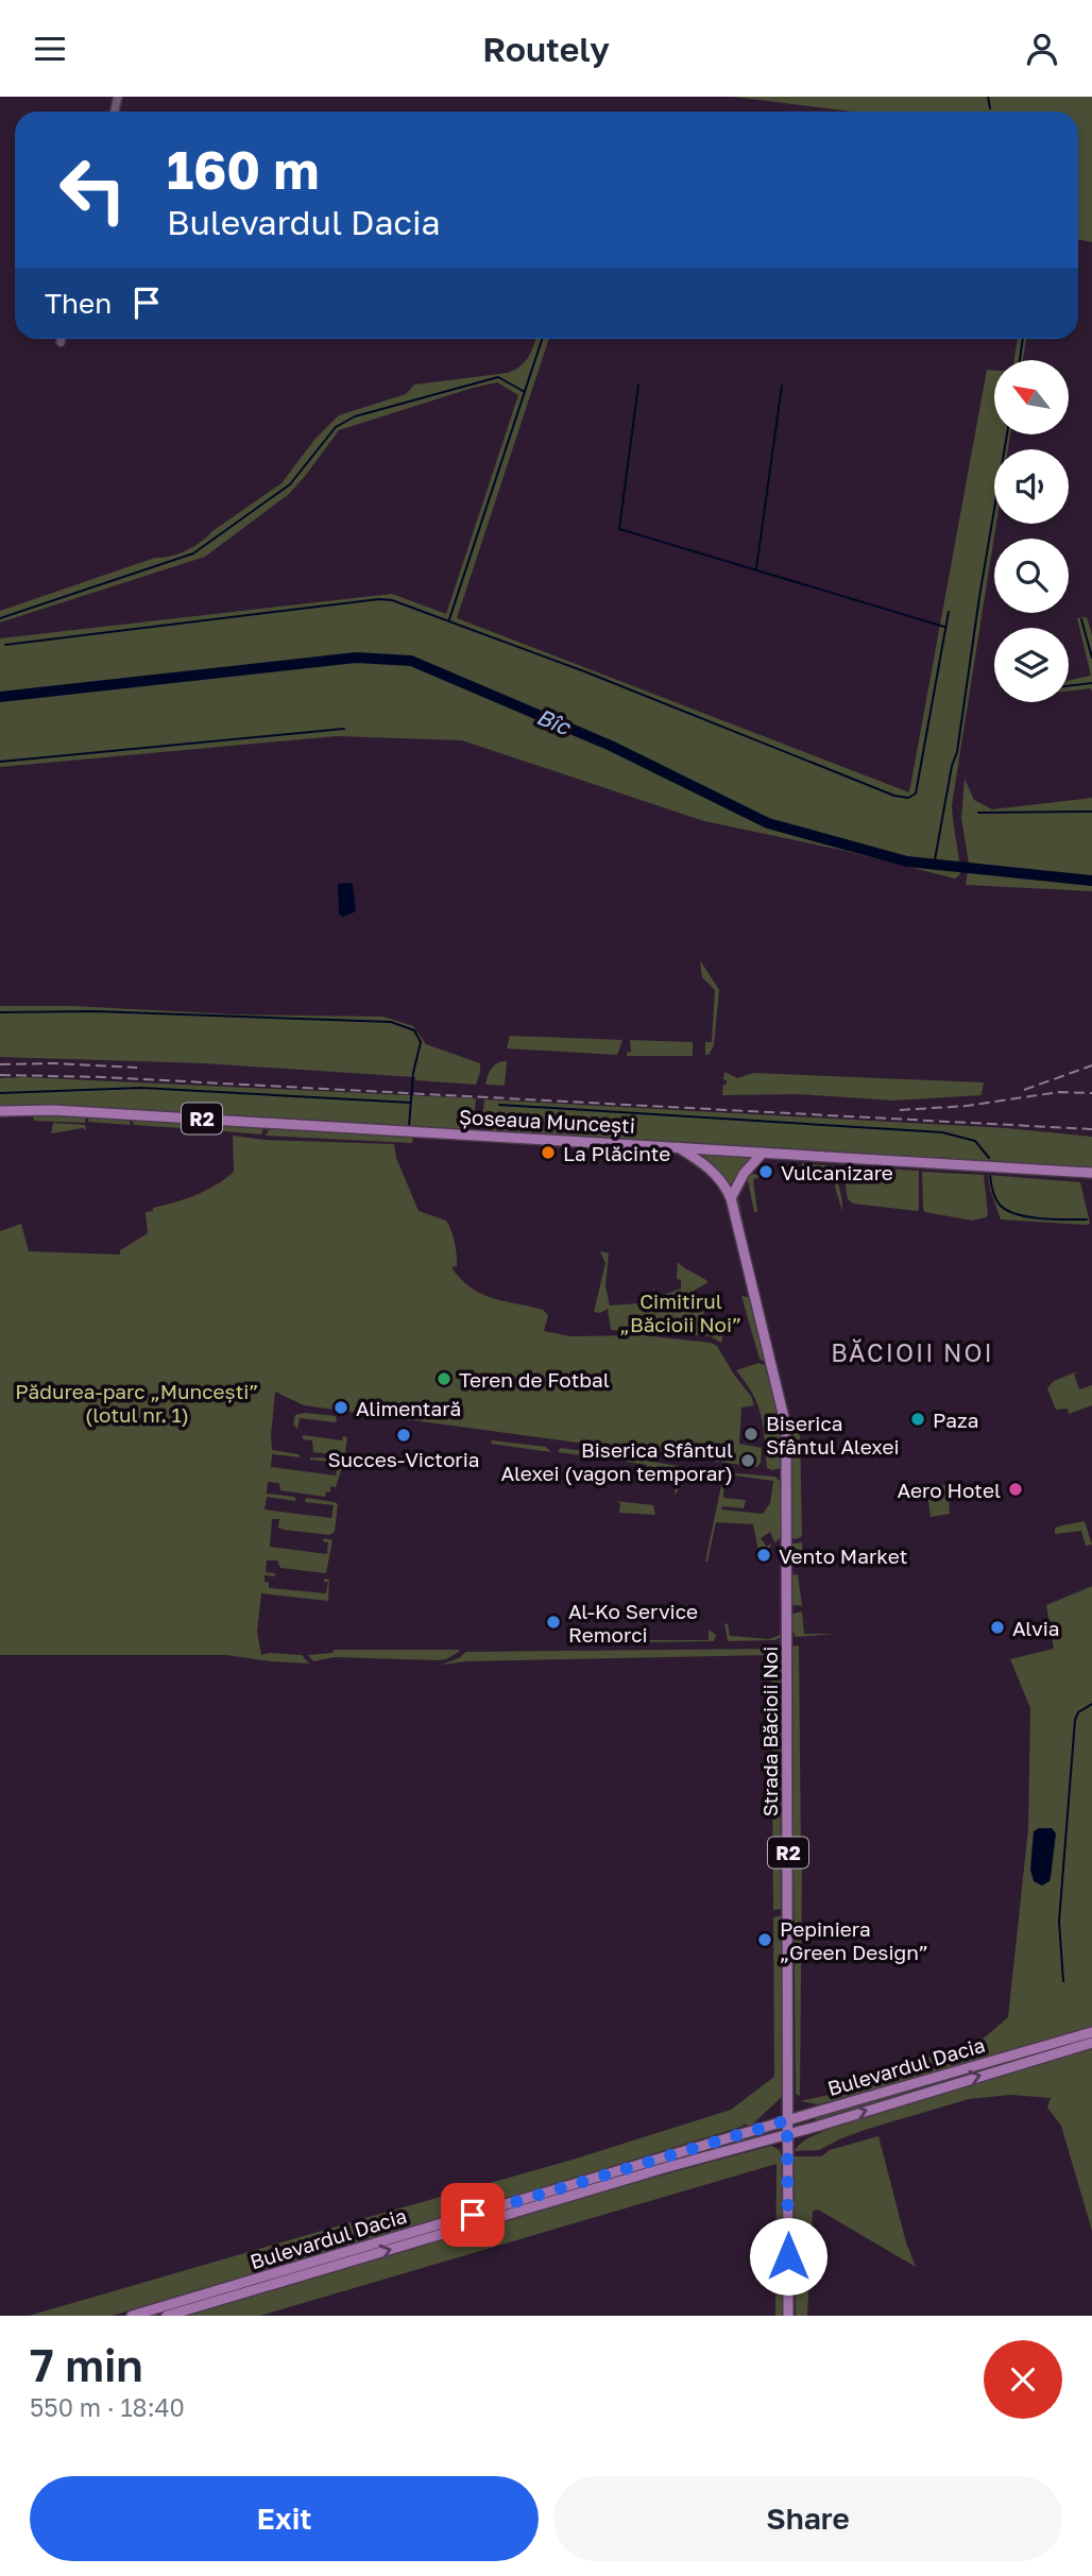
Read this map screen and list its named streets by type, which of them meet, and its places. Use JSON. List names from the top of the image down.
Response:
{
  "streets": {
    "main road": [
      "R2",
      "Șoseaua Muncești",
      "Strada Băcioii Noi",
      "Bulevardul Dacia"
    ]
  },
  "crossings": [
    ["Șoseaua Muncești", "Strada Băcioii Noi"],
    ["Strada Băcioii Noi", "Bulevardul Dacia"]
  ],
  "districts": ["BĂCIOII NOI"],
  "water": ["Bîc"],
  "parks": ["Cimitirul „Băcioii Noi”", "Pădurea-parc „Muncești” (lotul nr. 1)"],
  "places": [
    "La Plăcinte",
    "Vulcanizare",
    "Teren de Fotbal",
    "Alimentară",
    "Paza",
    "Biserica Sfântul Alexei",
    "Succes-Victoria",
    "Biserica Sfântul Alexei (vagon temporar)",
    "Aero Hotel",
    "Vento Market",
    "Al-Ko Service Remorci",
    "Alvia",
    "Pepiniera „Green Design”"
  ],
  "north": "top left",
  "page": {
    "header": "Routely",
    "turn": ["160 m", "Bulevardul Dacia"],
    "then": "Then",
    "heading": ["7 min", "550 m · 18:40"],
    "buttons": ["Exit", "Share"]
  }
}
